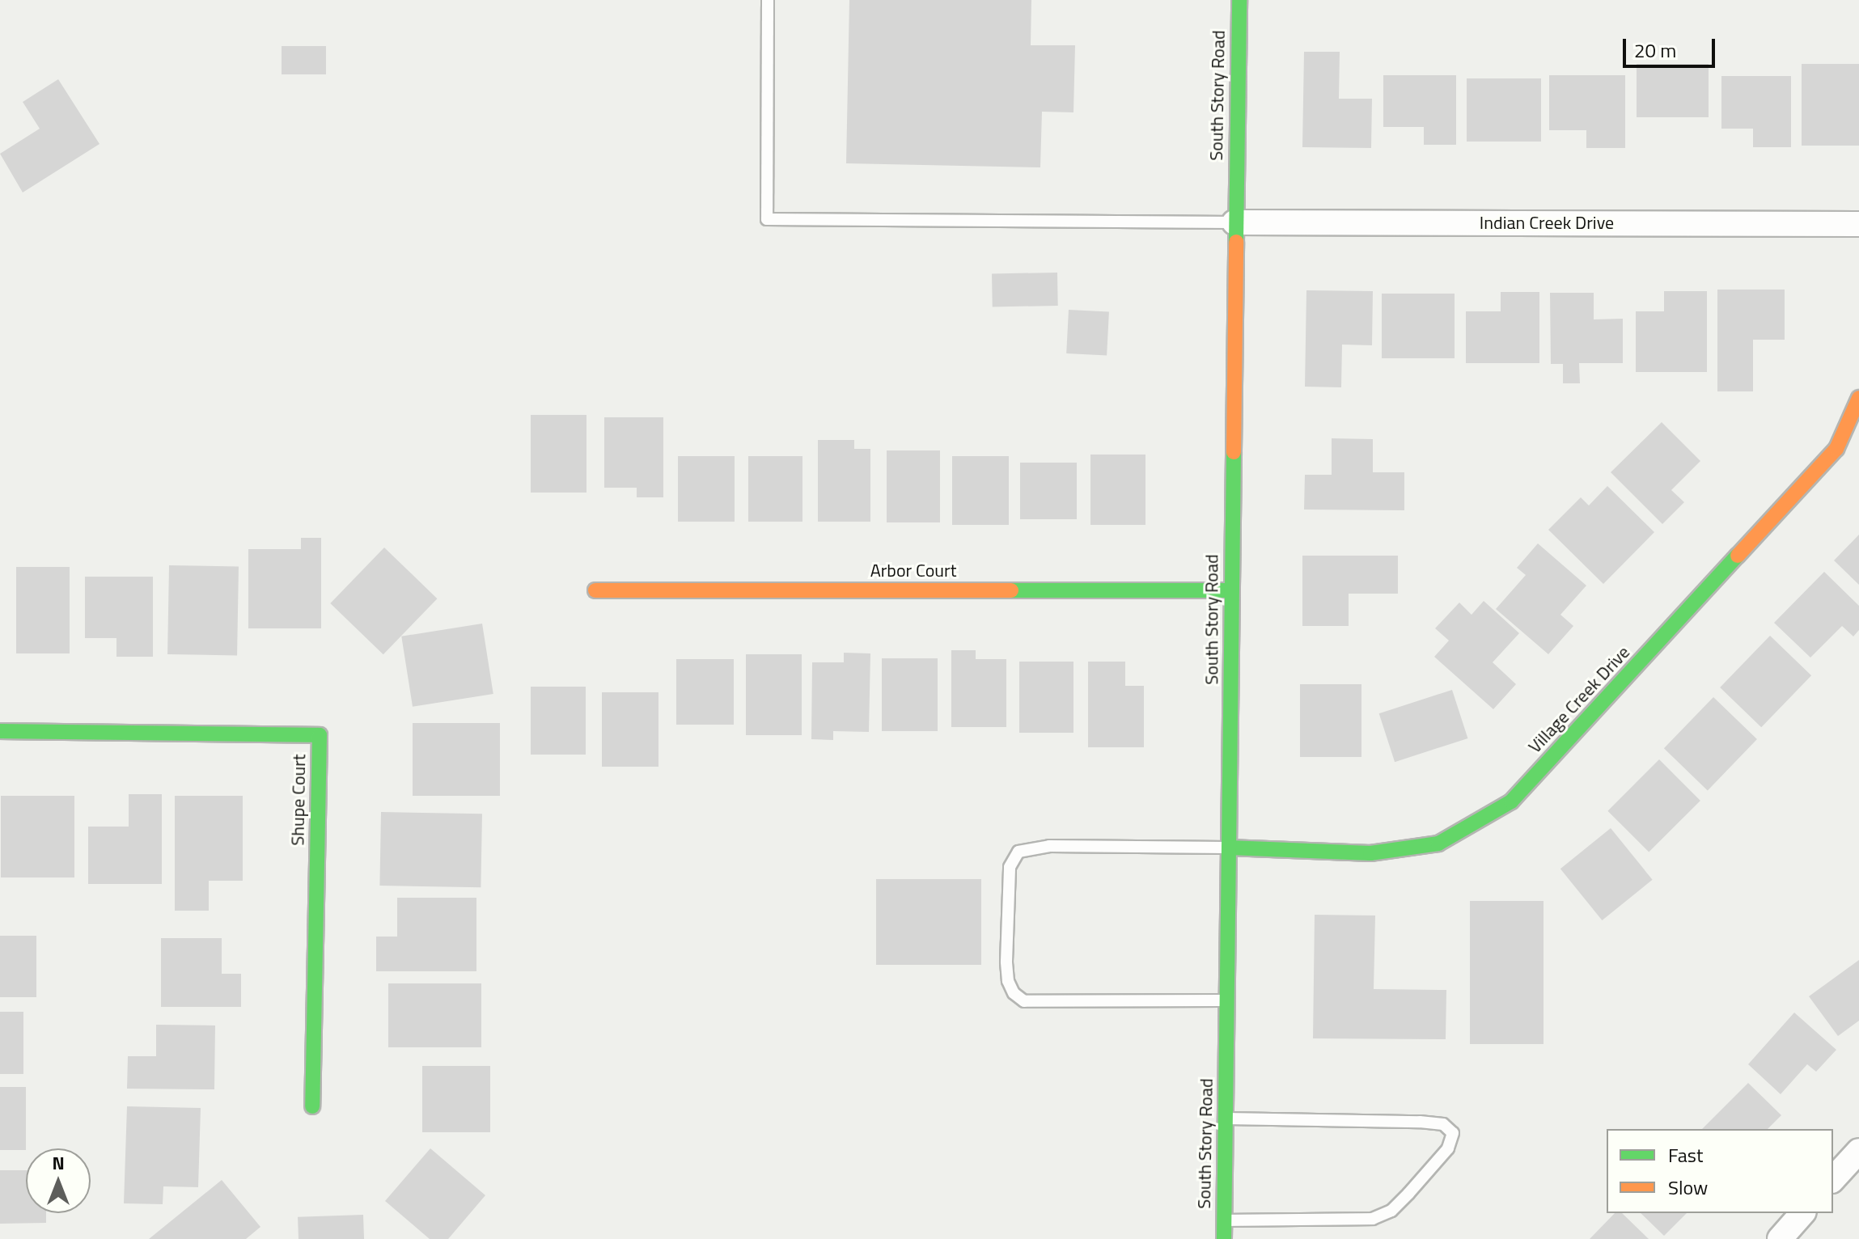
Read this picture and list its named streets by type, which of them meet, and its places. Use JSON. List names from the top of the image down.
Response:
{
  "streets": {
    "street": [
      "South Story Road",
      "Indian Creek Drive",
      "Arbor Court",
      "Village Creek Drive",
      "Shupe Court"
    ]
  },
  "crossings": [
    ["South Story Road", "Indian Creek Drive"],
    ["South Story Road", "Arbor Court"],
    ["South Story Road", "Village Creek Drive"]
  ],
  "legend": ["Fast", "Slow"],
  "scale_bar": "20 m",
  "north": "top"
}
